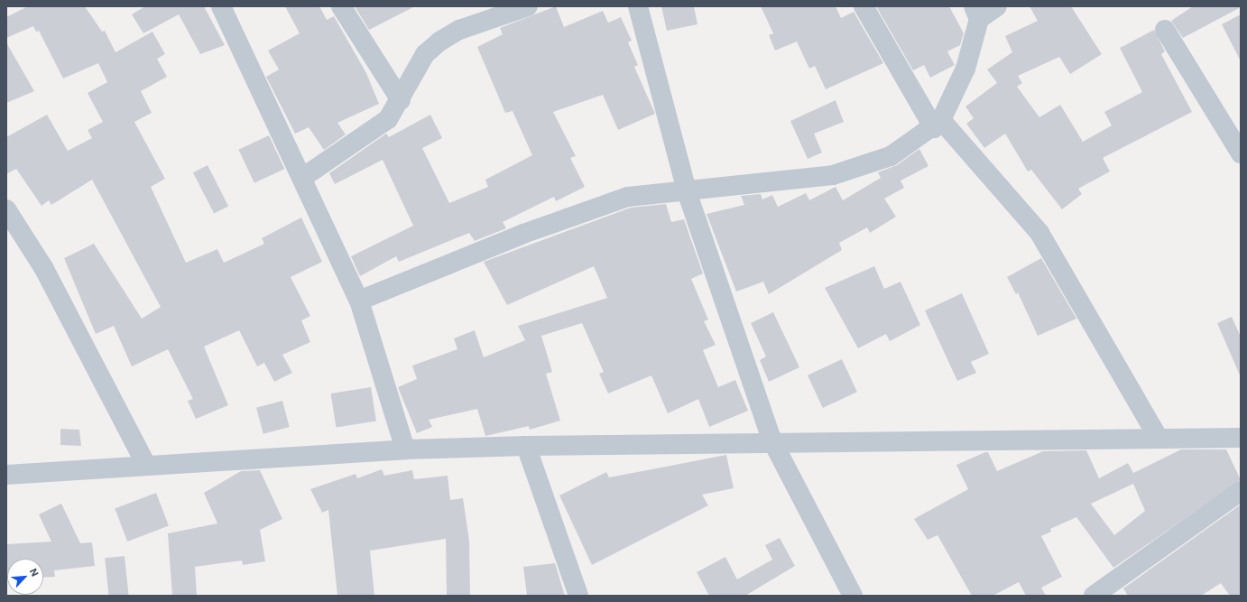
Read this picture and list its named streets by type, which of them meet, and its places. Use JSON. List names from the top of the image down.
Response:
{
  "north": "top right"
}
